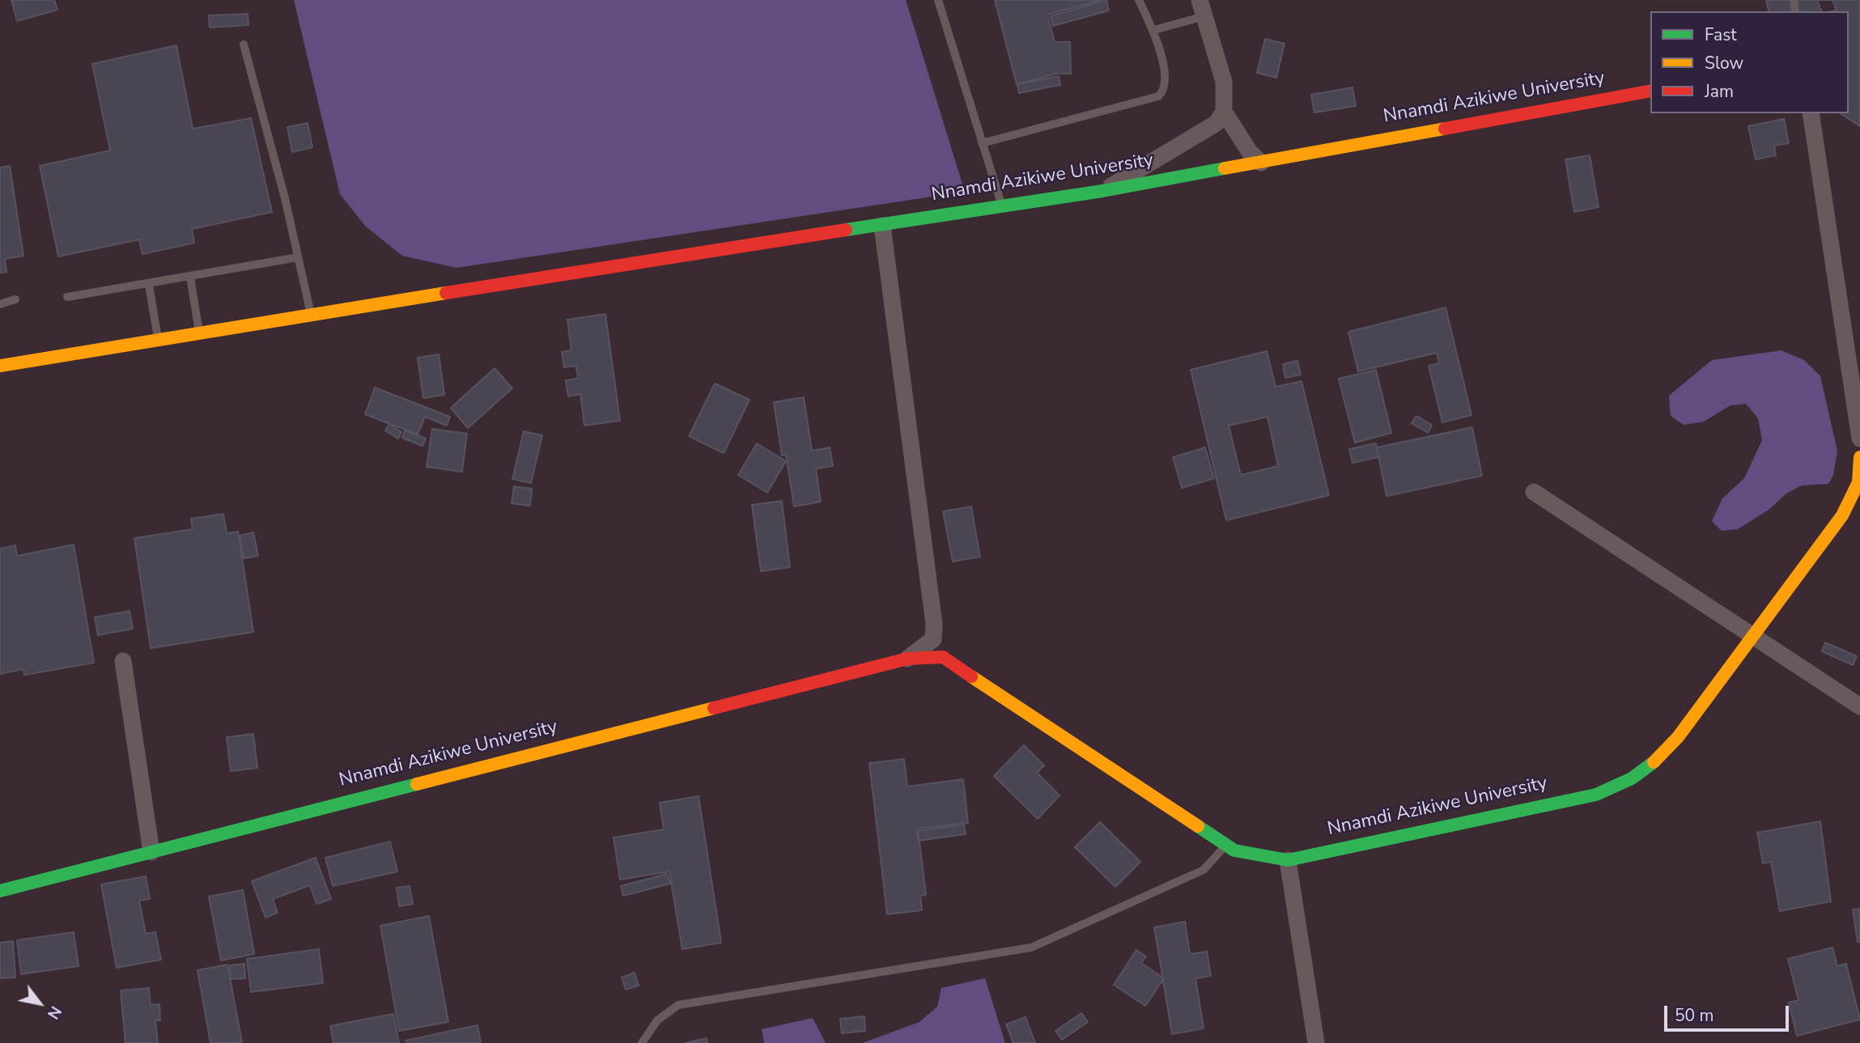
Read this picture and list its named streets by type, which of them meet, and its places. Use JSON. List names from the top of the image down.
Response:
{
  "streets": {
    "street": ["Nnamdi Azikiwe University"]
  },
  "legend": ["Fast", "Slow", "Jam"],
  "scale_bar": "50 m",
  "north": "bottom right"
}
